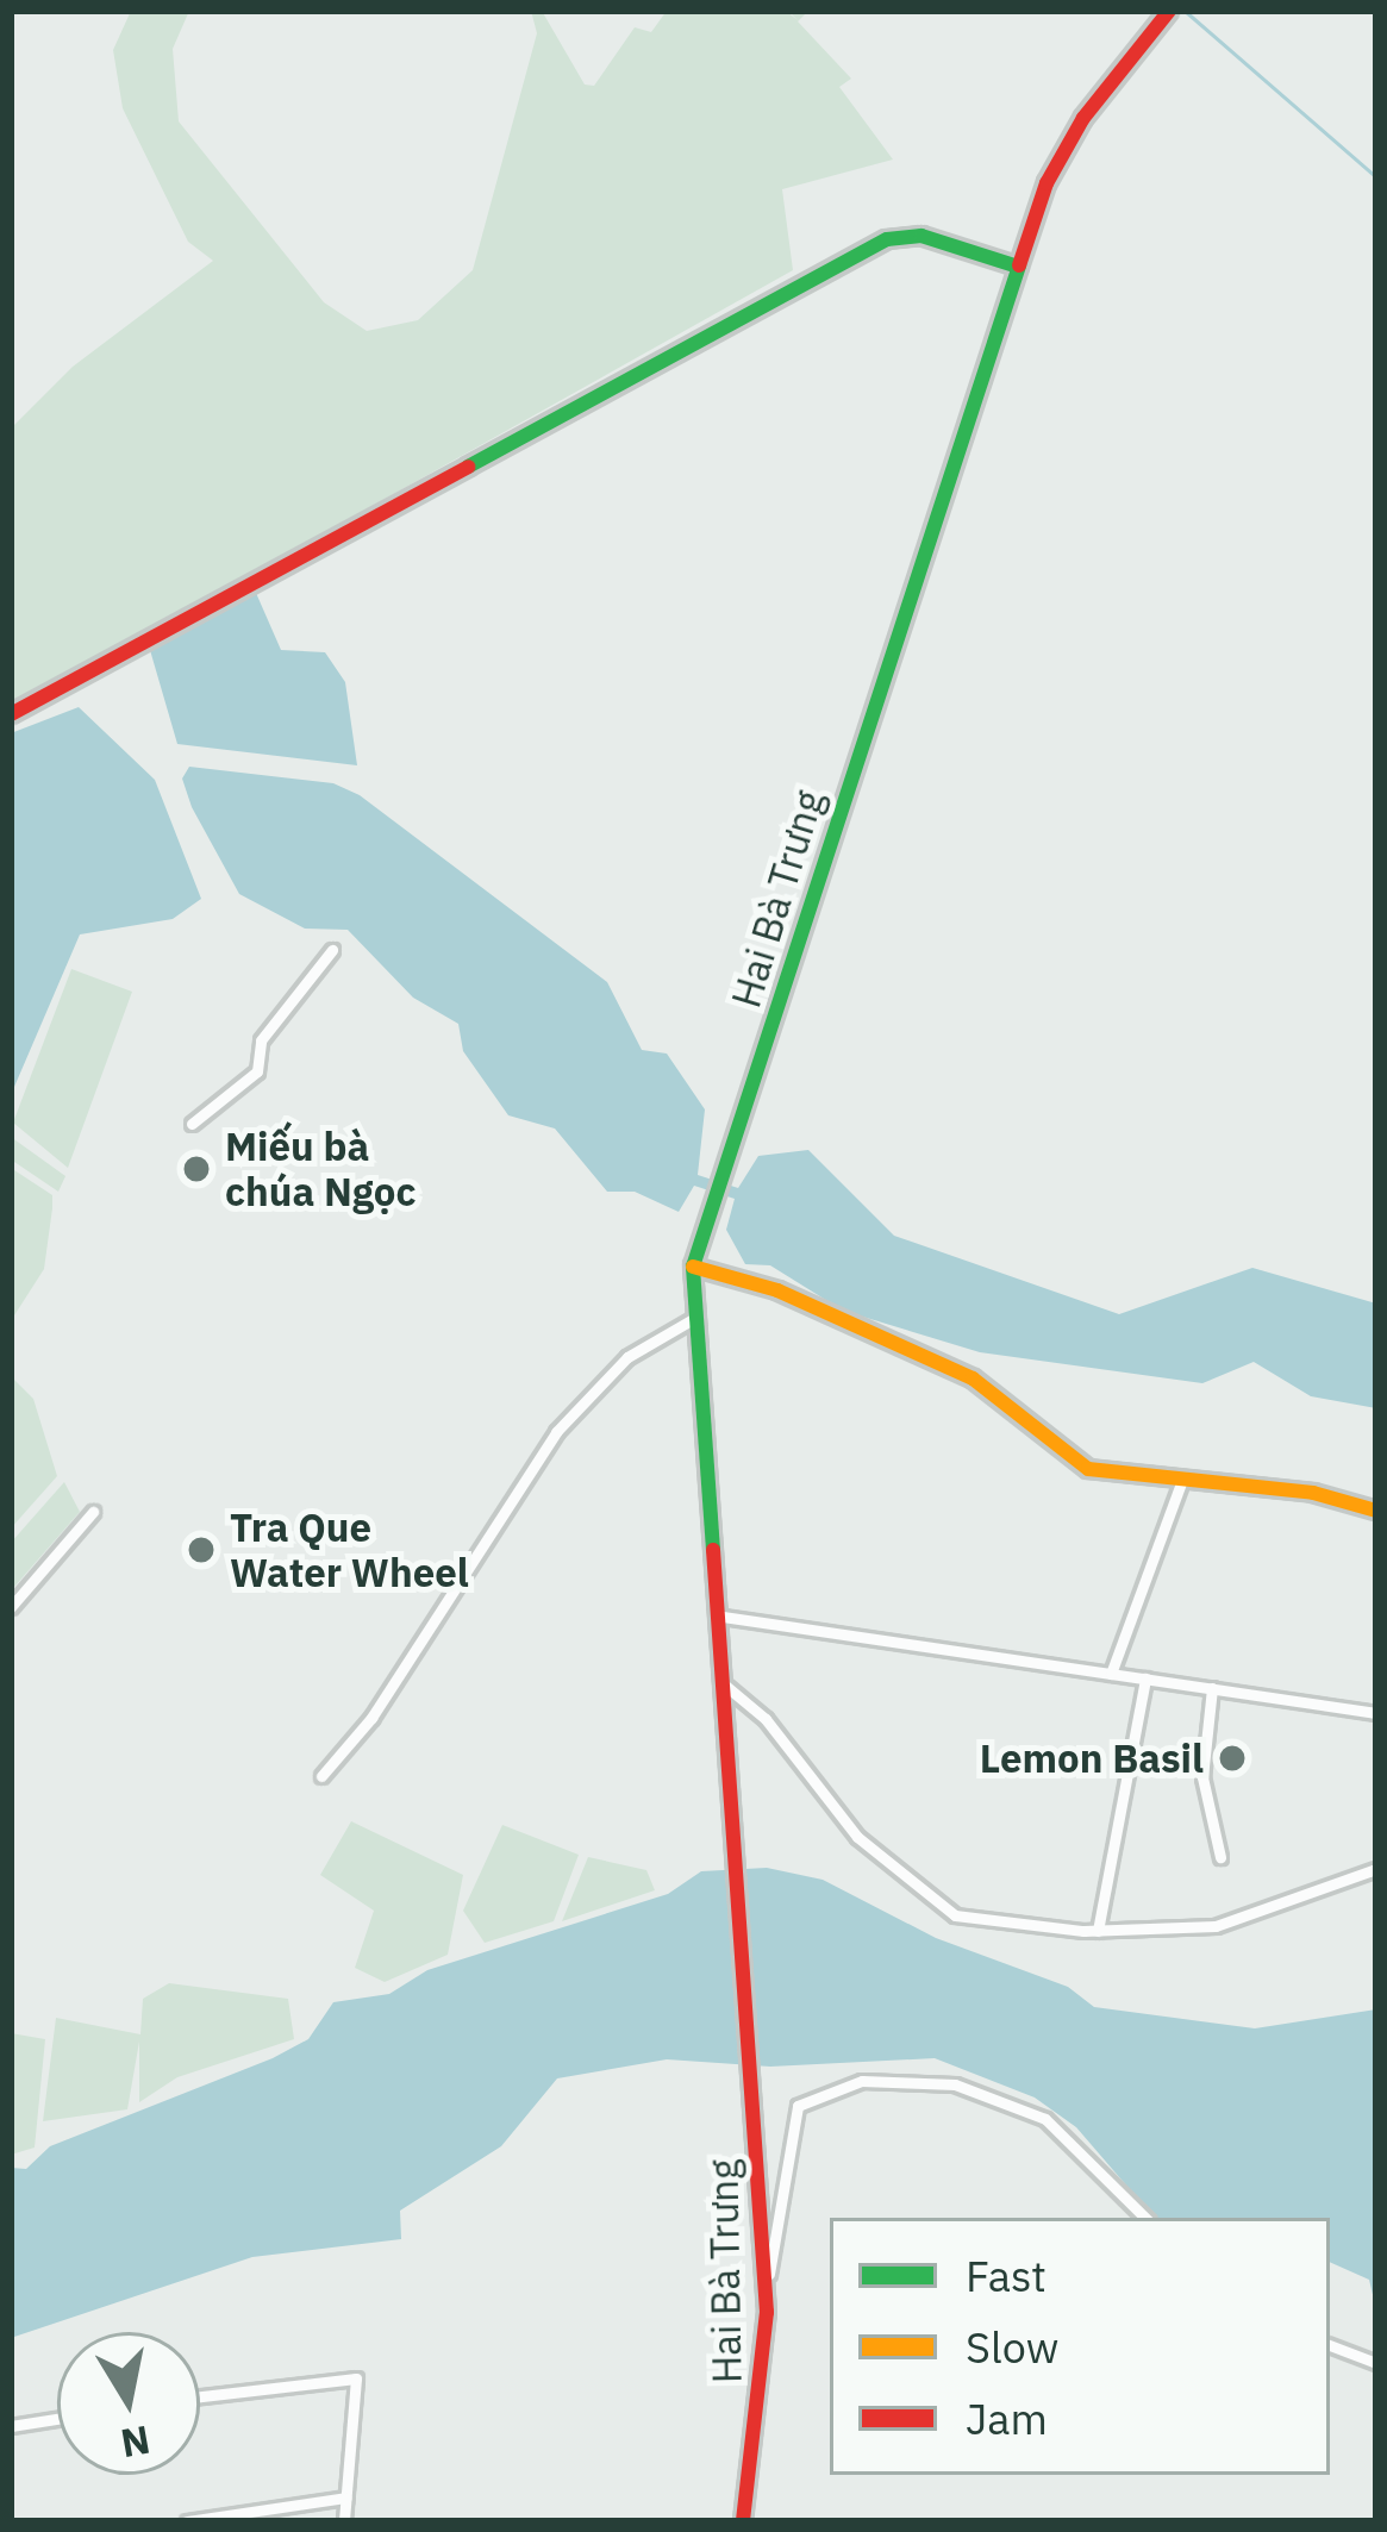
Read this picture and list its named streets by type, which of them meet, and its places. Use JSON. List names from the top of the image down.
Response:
{
  "streets": {
    "street": ["Hai Bà Trưng"]
  },
  "places": ["Miếu bà chúa Ngọc", "Tra Que Water Wheel", "Lemon Basil"],
  "legend": ["Fast", "Slow", "Jam"],
  "north": "bottom"
}
